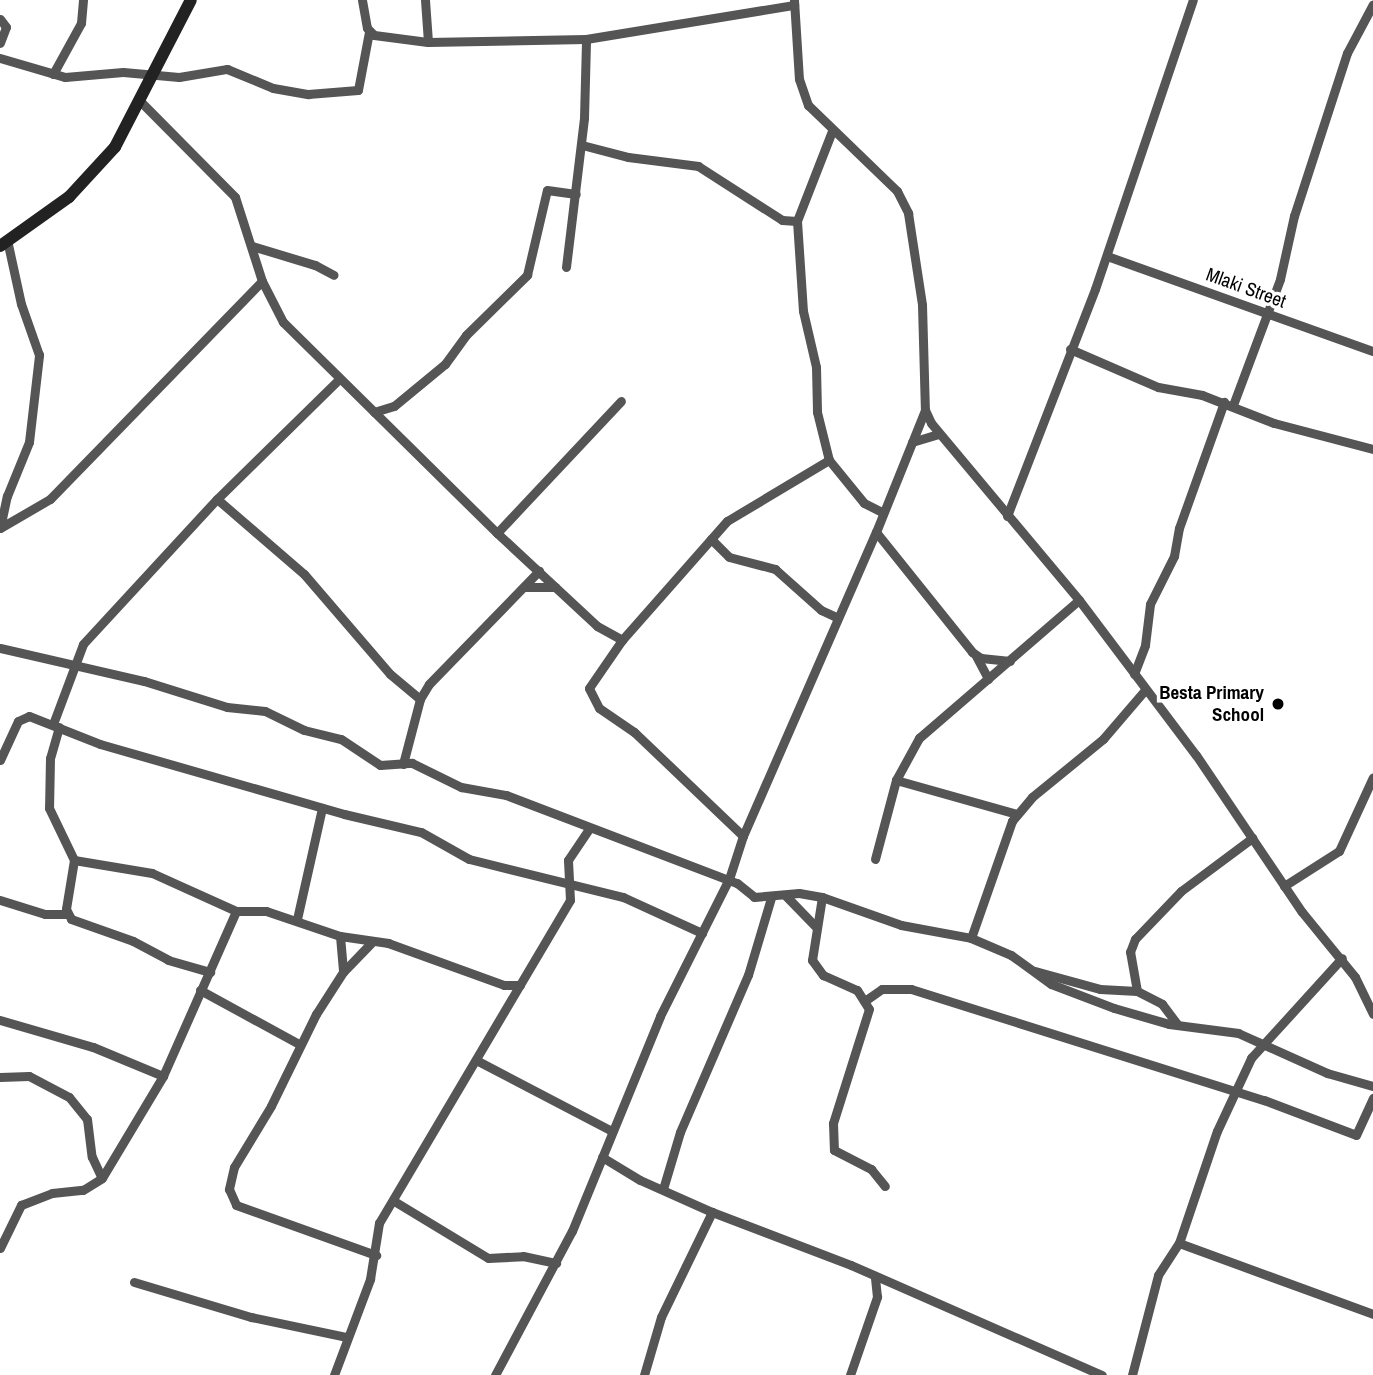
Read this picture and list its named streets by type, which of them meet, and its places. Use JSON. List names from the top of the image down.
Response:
{
  "streets": {
    "street": ["Mlaki Street"]
  },
  "places": ["Besta Primary School"]
}
